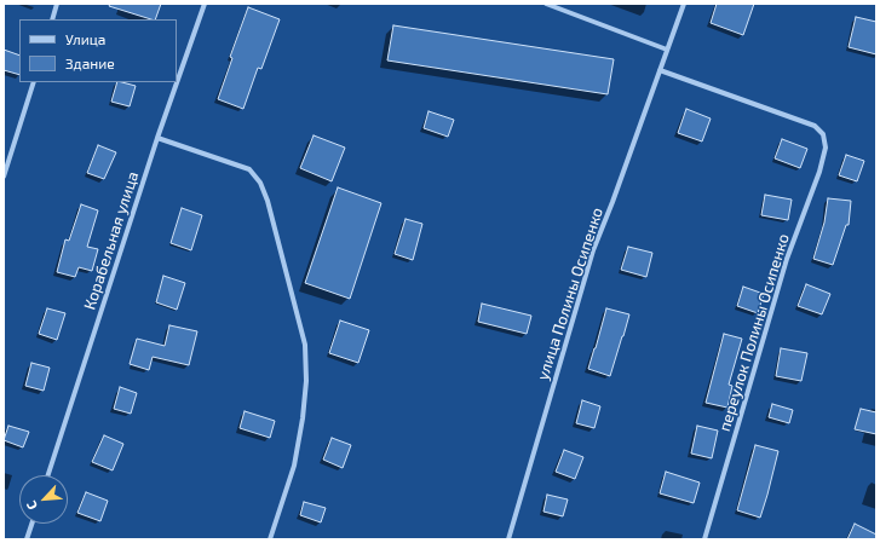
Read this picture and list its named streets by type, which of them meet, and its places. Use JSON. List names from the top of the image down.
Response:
{
  "streets": {
    "street": ["Корабельная улица", "улица Полины Осипенко", "переулок Полины Осипенко"]
  },
  "crossings": [
    ["улица Полины Осипенко", "переулок Полины Осипенко"]
  ],
  "legend": ["Улица", "Здание"],
  "north": "bottom left"
}
